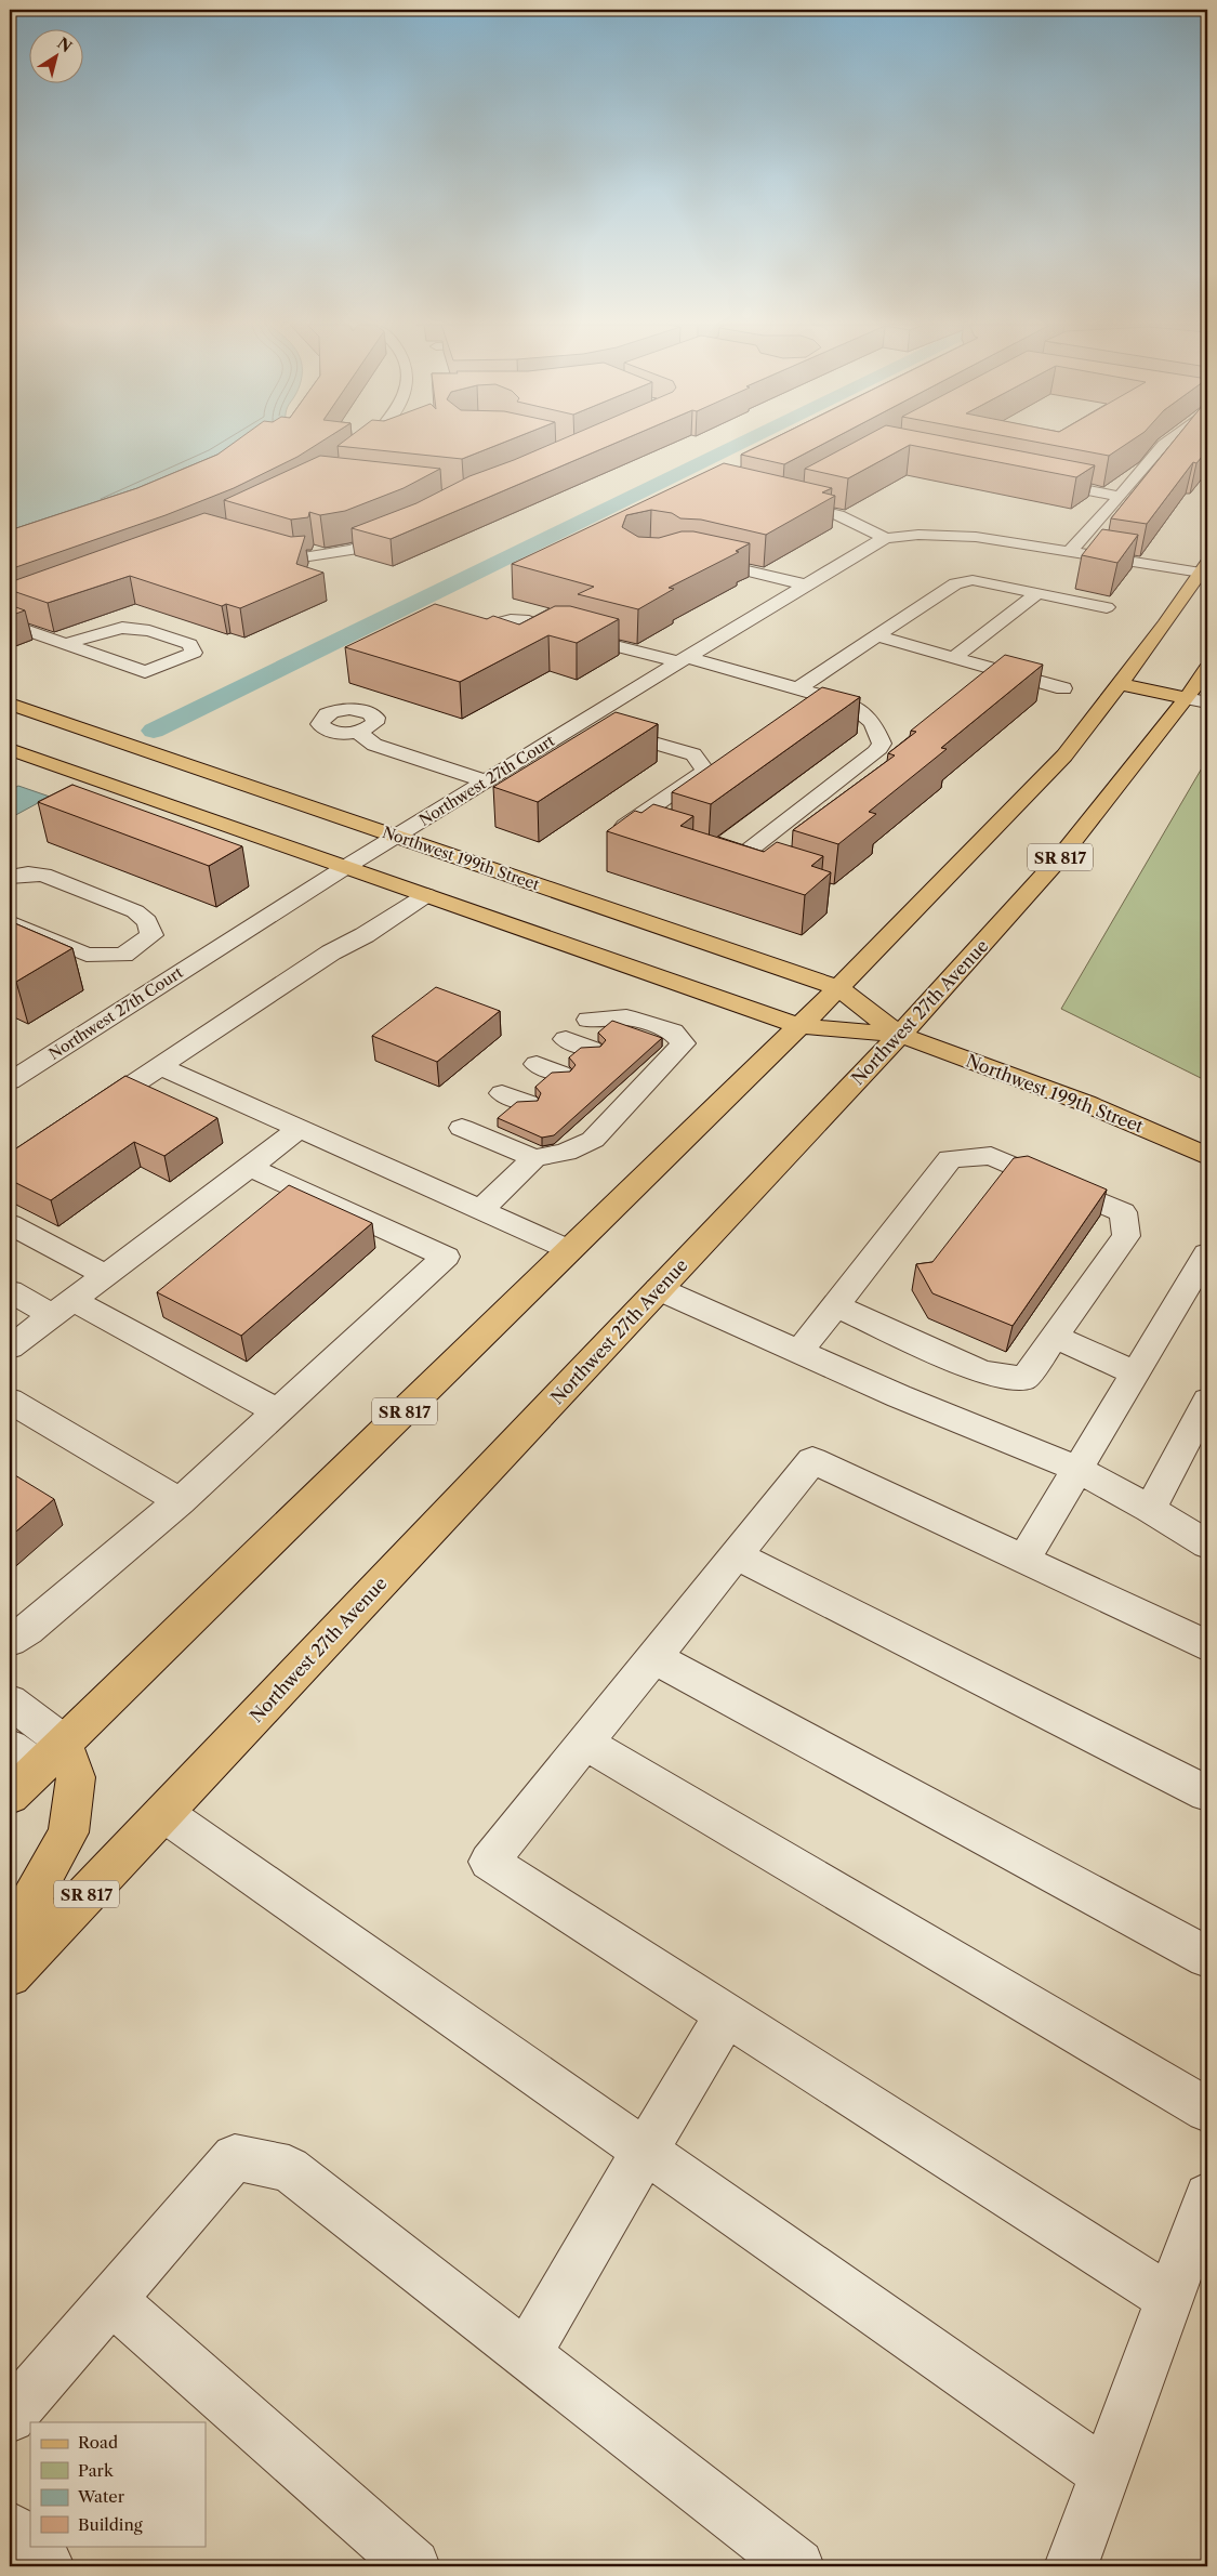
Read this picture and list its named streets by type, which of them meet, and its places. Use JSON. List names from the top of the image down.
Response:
{
  "streets": {
    "main road": ["SR 817", "Northwest 199th Street", "Northwest 27th Avenue"],
    "street": ["Northwest 27th Court"]
  },
  "crossings": [
    ["Northwest 27th Court", "Northwest 199th Street"],
    ["SR 817", "Northwest 199th Street"],
    ["Northwest 199th Street", "Northwest 27th Avenue"]
  ],
  "legend": [
    "Road",
    "Park",
    "Water",
    "Building"
  ],
  "north": "top right"
}
